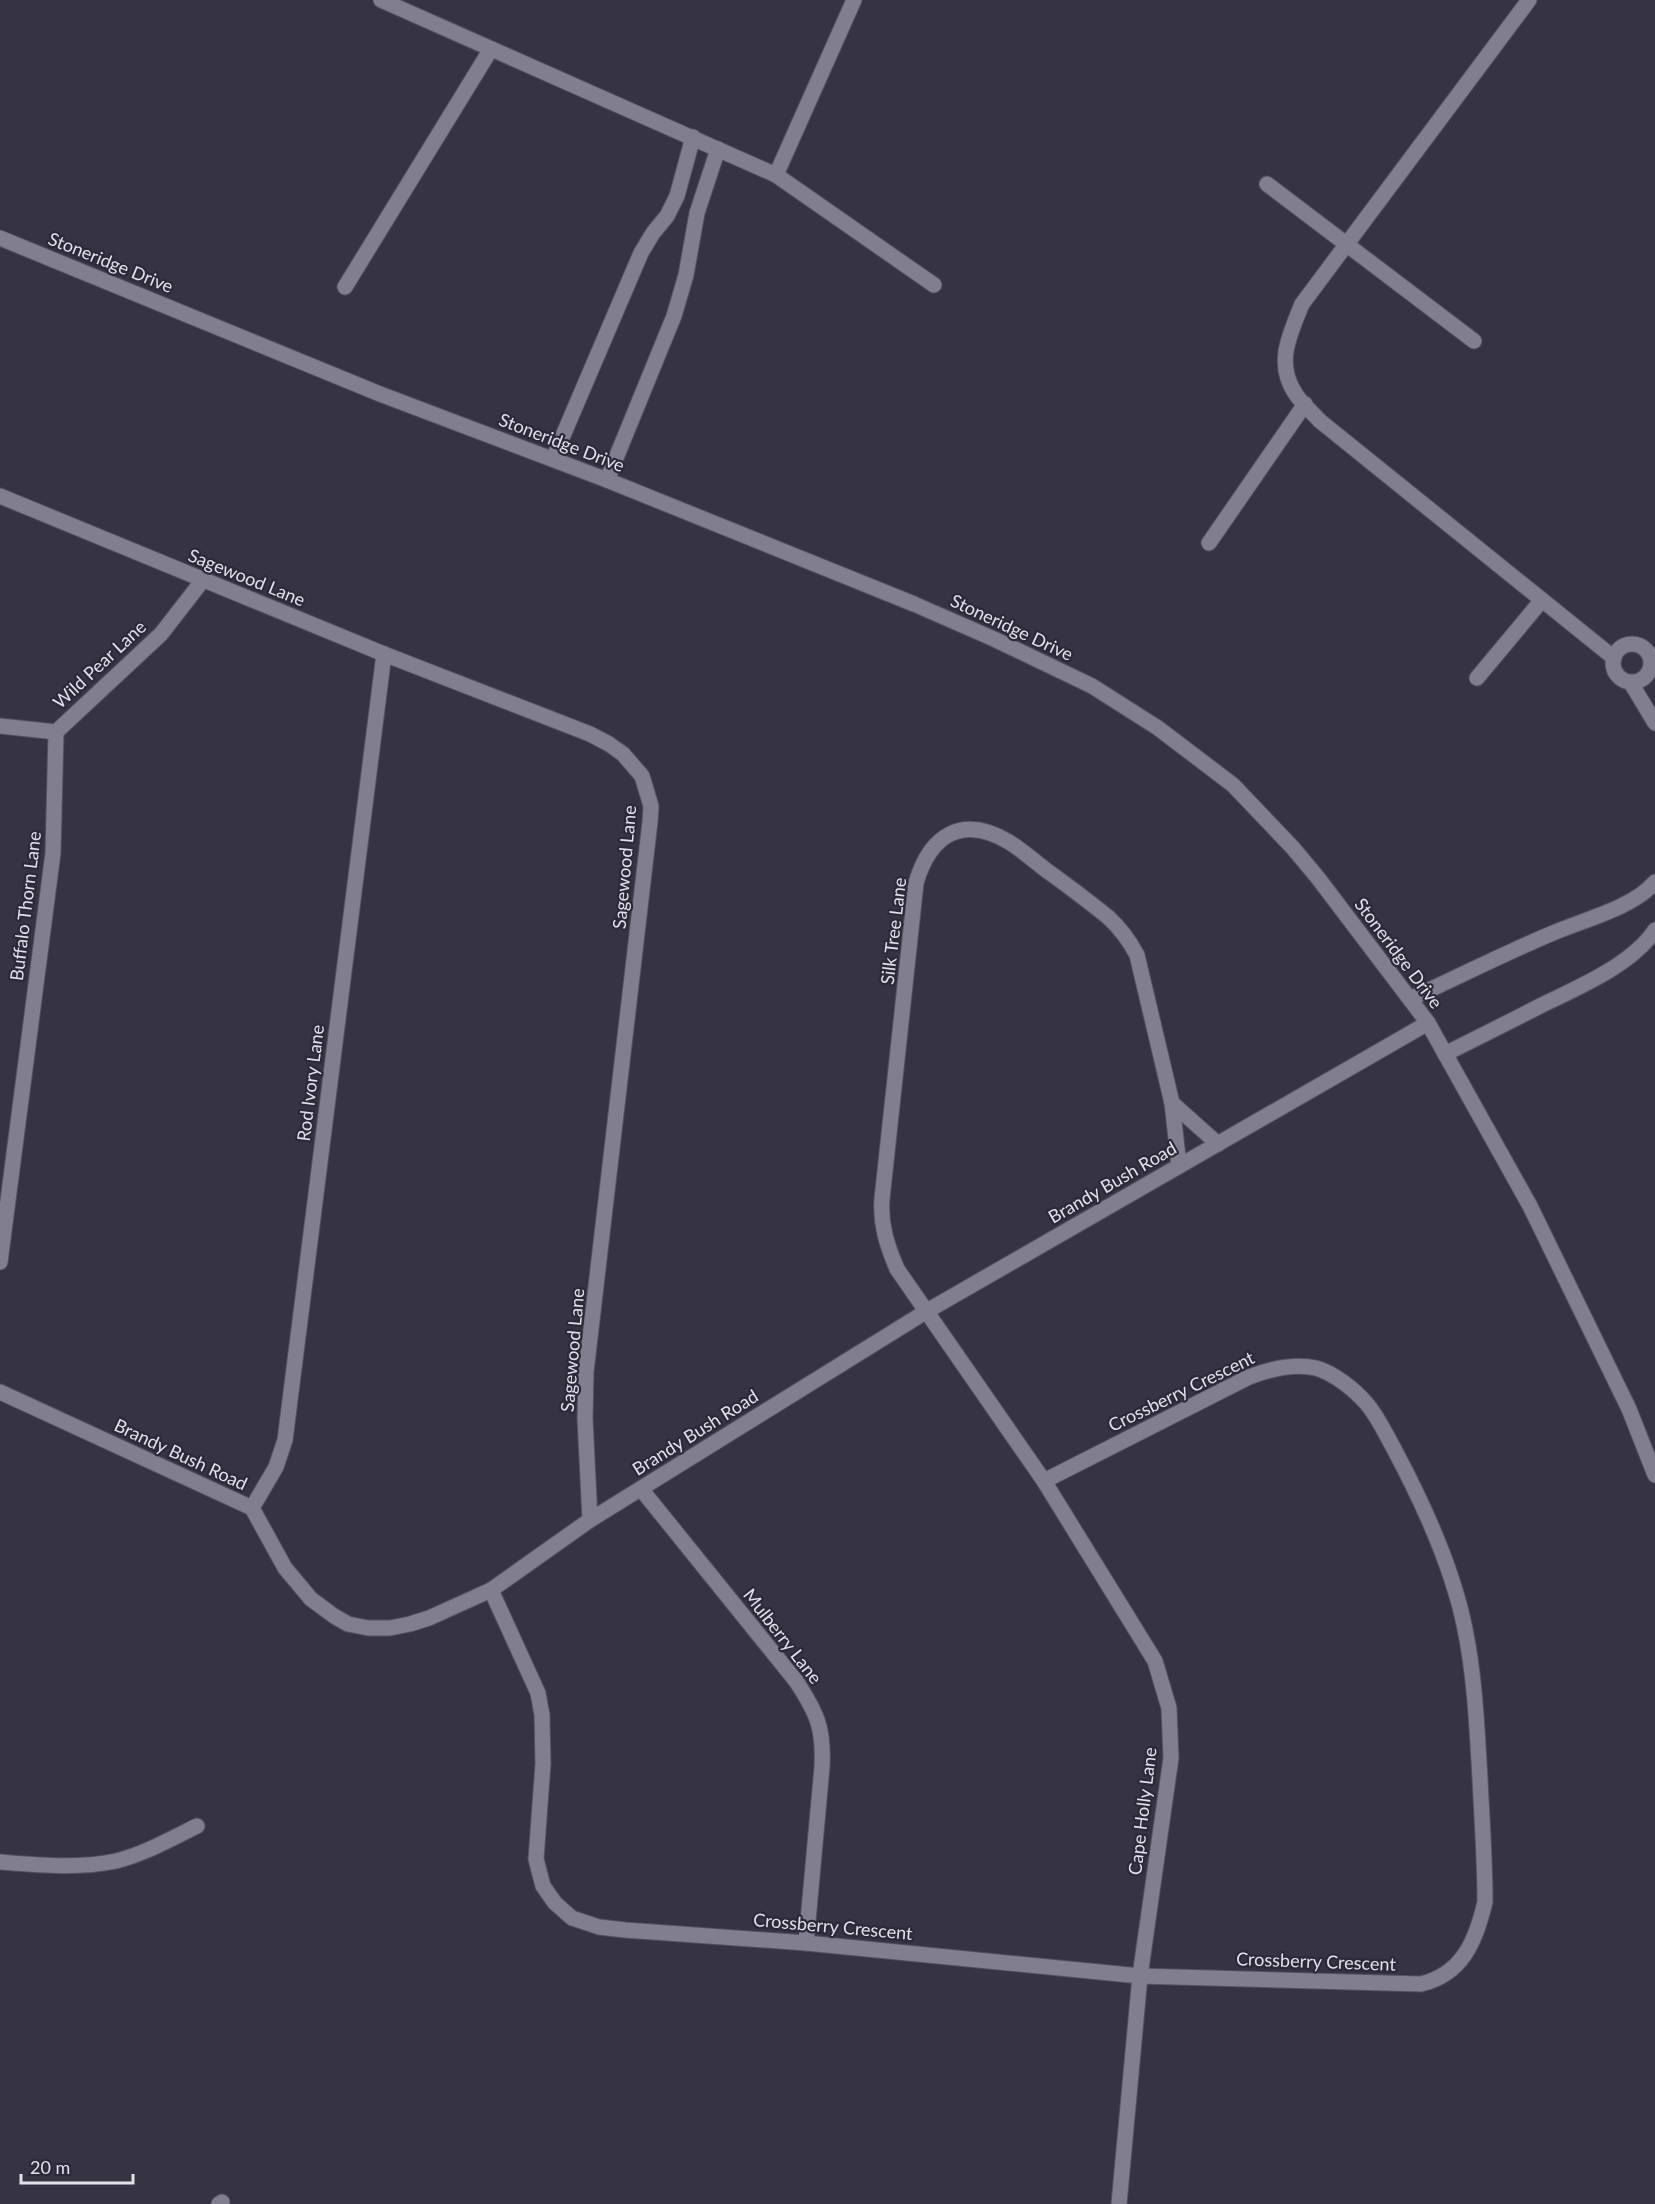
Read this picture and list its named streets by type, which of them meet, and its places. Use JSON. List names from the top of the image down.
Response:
{
  "streets": {
    "street": [
      "Stoneridge Drive",
      "Sagewood Lane",
      "Wild Pear Lane",
      "Buffalo Thorn Lane",
      "Silk Tree Lane",
      "Rod Ivory Lane",
      "Brandy Bush Road",
      "Crossberry Crescent",
      "Mulberry Lane",
      "Cape Holly Lane"
    ]
  },
  "crossings": [
    ["Stoneridge Drive", "Brandy Bush Road"],
    ["Sagewood Lane", "Wild Pear Lane"],
    ["Sagewood Lane", "Rod Ivory Lane"],
    ["Sagewood Lane", "Brandy Bush Road"],
    ["Wild Pear Lane", "Buffalo Thorn Lane"],
    ["Silk Tree Lane", "Brandy Bush Road"],
    ["Silk Tree Lane", "Cape Holly Lane"],
    ["Rod Ivory Lane", "Brandy Bush Road"],
    ["Brandy Bush Road", "Crossberry Crescent"],
    ["Brandy Bush Road", "Mulberry Lane"],
    ["Brandy Bush Road", "Cape Holly Lane"],
    ["Crossberry Crescent", "Mulberry Lane"],
    ["Crossberry Crescent", "Cape Holly Lane"]
  ],
  "scale_bar": "20 m"
}
